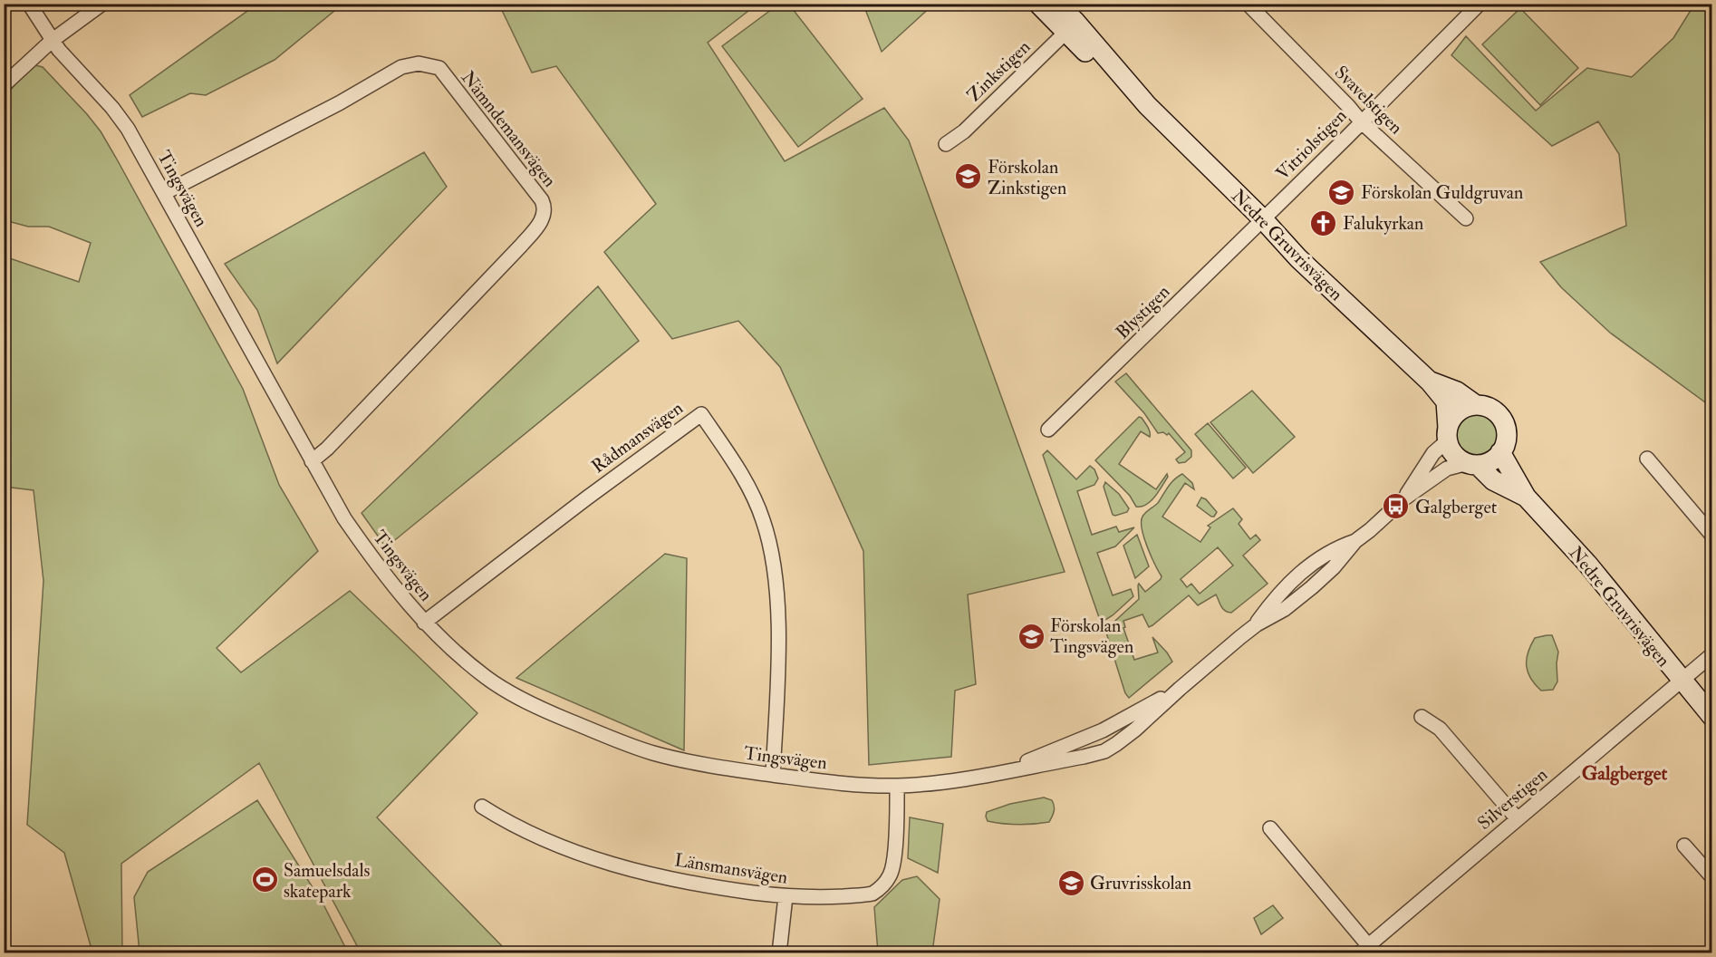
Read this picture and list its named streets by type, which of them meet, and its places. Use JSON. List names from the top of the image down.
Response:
{
  "streets": {
    "street": [
      "Zinkstigen",
      "Svavelstigen",
      "Nämndemansvägen",
      "Vitriolstigen",
      "Tingsvägen",
      "Nedre Gruvrisvägen",
      "Blystigen",
      "Rådmansvägen",
      "Silverstigen",
      "Länsmansvägen"
    ]
  },
  "crossings": [
    ["Zinkstigen", "Nedre Gruvrisvägen"],
    ["Svavelstigen", "Vitriolstigen"],
    ["Nämndemansvägen", "Tingsvägen"],
    ["Vitriolstigen", "Nedre Gruvrisvägen"],
    ["Vitriolstigen", "Blystigen"],
    ["Tingsvägen", "Nedre Gruvrisvägen"],
    ["Tingsvägen", "Rådmansvägen"],
    ["Tingsvägen", "Länsmansvägen"],
    ["Nedre Gruvrisvägen", "Blystigen"],
    ["Nedre Gruvrisvägen", "Silverstigen"]
  ],
  "districts": ["Galgberget"],
  "places": {
    "school or university": [
      "Förskolan Zinkstigen",
      "Förskolan Guldgruvan",
      "Förskolan Tingsvägen",
      "Gruvrisskolan"
    ],
    "church": ["Falukyrkan"],
    "bus stop": ["Galgberget"],
    "sports": ["Samuelsdals skatepark"]
  }
}
